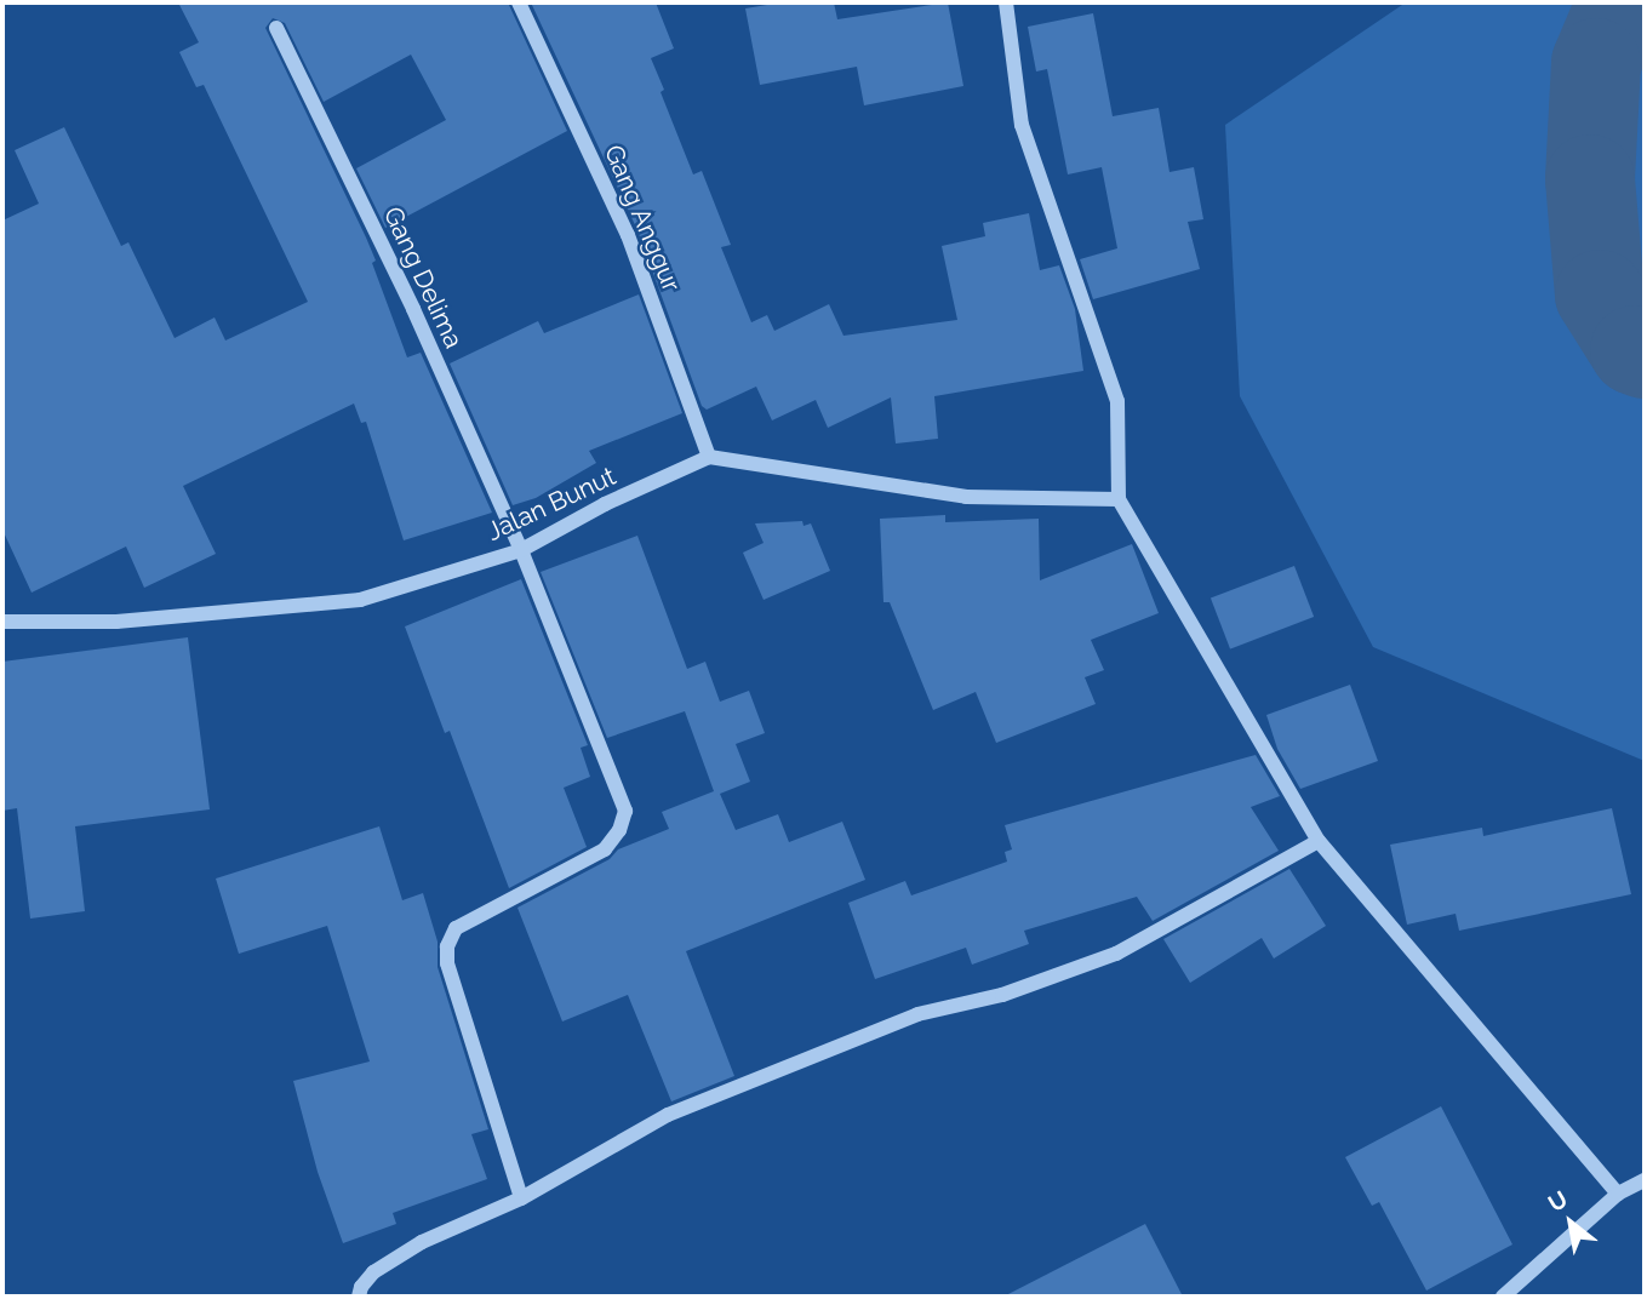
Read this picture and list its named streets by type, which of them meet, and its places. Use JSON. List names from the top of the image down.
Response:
{
  "streets": {
    "street": ["Gang Anggur", "Gang Delima", "Jalan Bunut"]
  },
  "crossings": [
    ["Gang Anggur", "Jalan Bunut"],
    ["Gang Delima", "Jalan Bunut"]
  ],
  "north": "top left"
}
